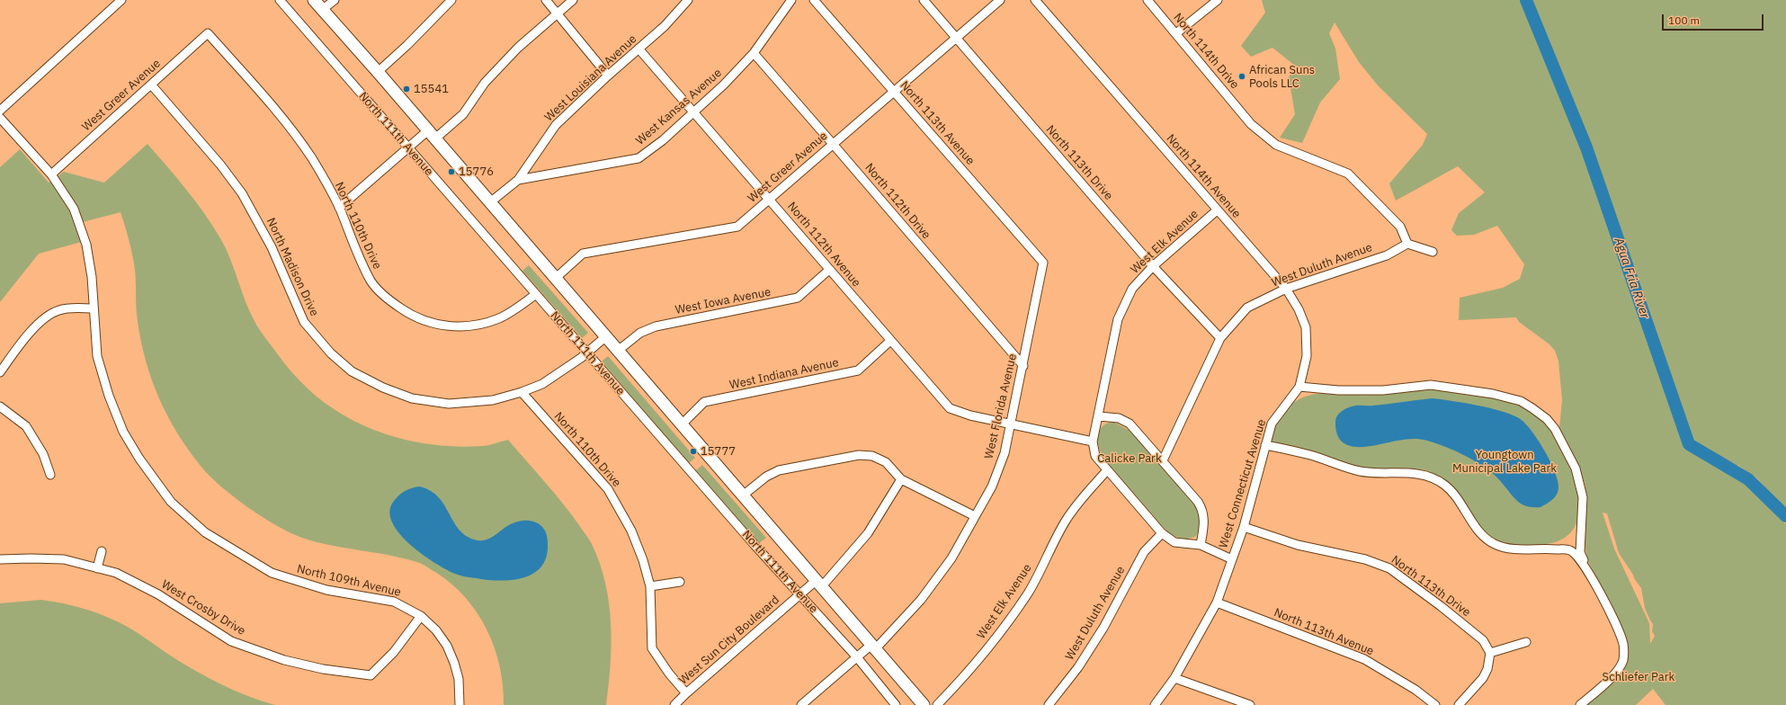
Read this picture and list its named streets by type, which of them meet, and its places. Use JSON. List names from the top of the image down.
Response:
{
  "streets": {
    "street": [
      "North 114th Drive",
      "West Louisiana Avenue",
      "West Greer Avenue",
      "West Kansas Avenue",
      "North 113th Avenue",
      "North 111th Avenue",
      "North 113th Drive",
      "North 114th Avenue",
      "North 112th Drive",
      "North 110th Drive",
      "West Elk Avenue",
      "North 112th Avenue",
      "West Duluth Avenue",
      "North Madison Drive",
      "West Iowa Avenue",
      "West Indiana Avenue",
      "West Florida Avenue",
      "West Connecticut Avenue",
      "North 109th Avenue",
      "West Crosby Drive",
      "West Sun City Boulevard"
    ]
  },
  "crossings": [
    ["North 114th Drive", "West Duluth Avenue"],
    ["West Louisiana Avenue", "West Kansas Avenue"],
    ["West Louisiana Avenue", "North 112th Avenue"],
    ["West Greer Avenue", "North 113th Avenue"],
    ["West Greer Avenue", "North 111th Avenue"],
    ["West Greer Avenue", "North 113th Drive"],
    ["West Greer Avenue", "North 112th Drive"],
    ["West Greer Avenue", "North 110th Drive"],
    ["West Greer Avenue", "North 112th Avenue"],
    ["West Greer Avenue", "North Madison Drive"],
    ["West Greer Avenue", "North 109th Avenue"],
    ["West Kansas Avenue", "North 111th Avenue"],
    ["West Kansas Avenue", "North 112th Drive"],
    ["West Kansas Avenue", "North 112th Avenue"],
    ["North 113th Avenue", "West Florida Avenue"],
    ["North 113th Avenue", "West Connecticut Avenue"],
    ["North 111th Avenue", "North 110th Drive"],
    ["North 111th Avenue", "North Madison Drive"],
    ["North 111th Avenue", "West Iowa Avenue"],
    ["North 111th Avenue", "West Indiana Avenue"],
    ["North 111th Avenue", "West Florida Avenue"],
    ["North 111th Avenue", "West Sun City Boulevard"],
    ["North 113th Drive", "West Elk Avenue"],
    ["North 113th Drive", "West Duluth Avenue"],
    ["North 113th Drive", "West Connecticut Avenue"],
    ["North 114th Avenue", "West Elk Avenue"],
    ["North 114th Avenue", "West Duluth Avenue"],
    ["North 114th Avenue", "West Connecticut Avenue"],
    ["North 112th Drive", "West Florida Avenue"],
    ["North 110th Drive", "North Madison Drive"],
    ["North 110th Drive", "West Sun City Boulevard"],
    ["West Elk Avenue", "North 112th Avenue"],
    ["North 112th Avenue", "West Iowa Avenue"],
    ["North 112th Avenue", "West Indiana Avenue"],
    ["North 112th Avenue", "West Florida Avenue"],
    ["North 109th Avenue", "West Crosby Drive"]
  ],
  "water": ["Agua Fria River"],
  "parks": ["Youngtown Municipal Lake Park", "Calicke Park", "Schliefer Park"],
  "places": [
    "African Suns Pools LLC",
    "15541",
    "15776",
    "15777"
  ],
  "scale_bar": "100 m"
}
